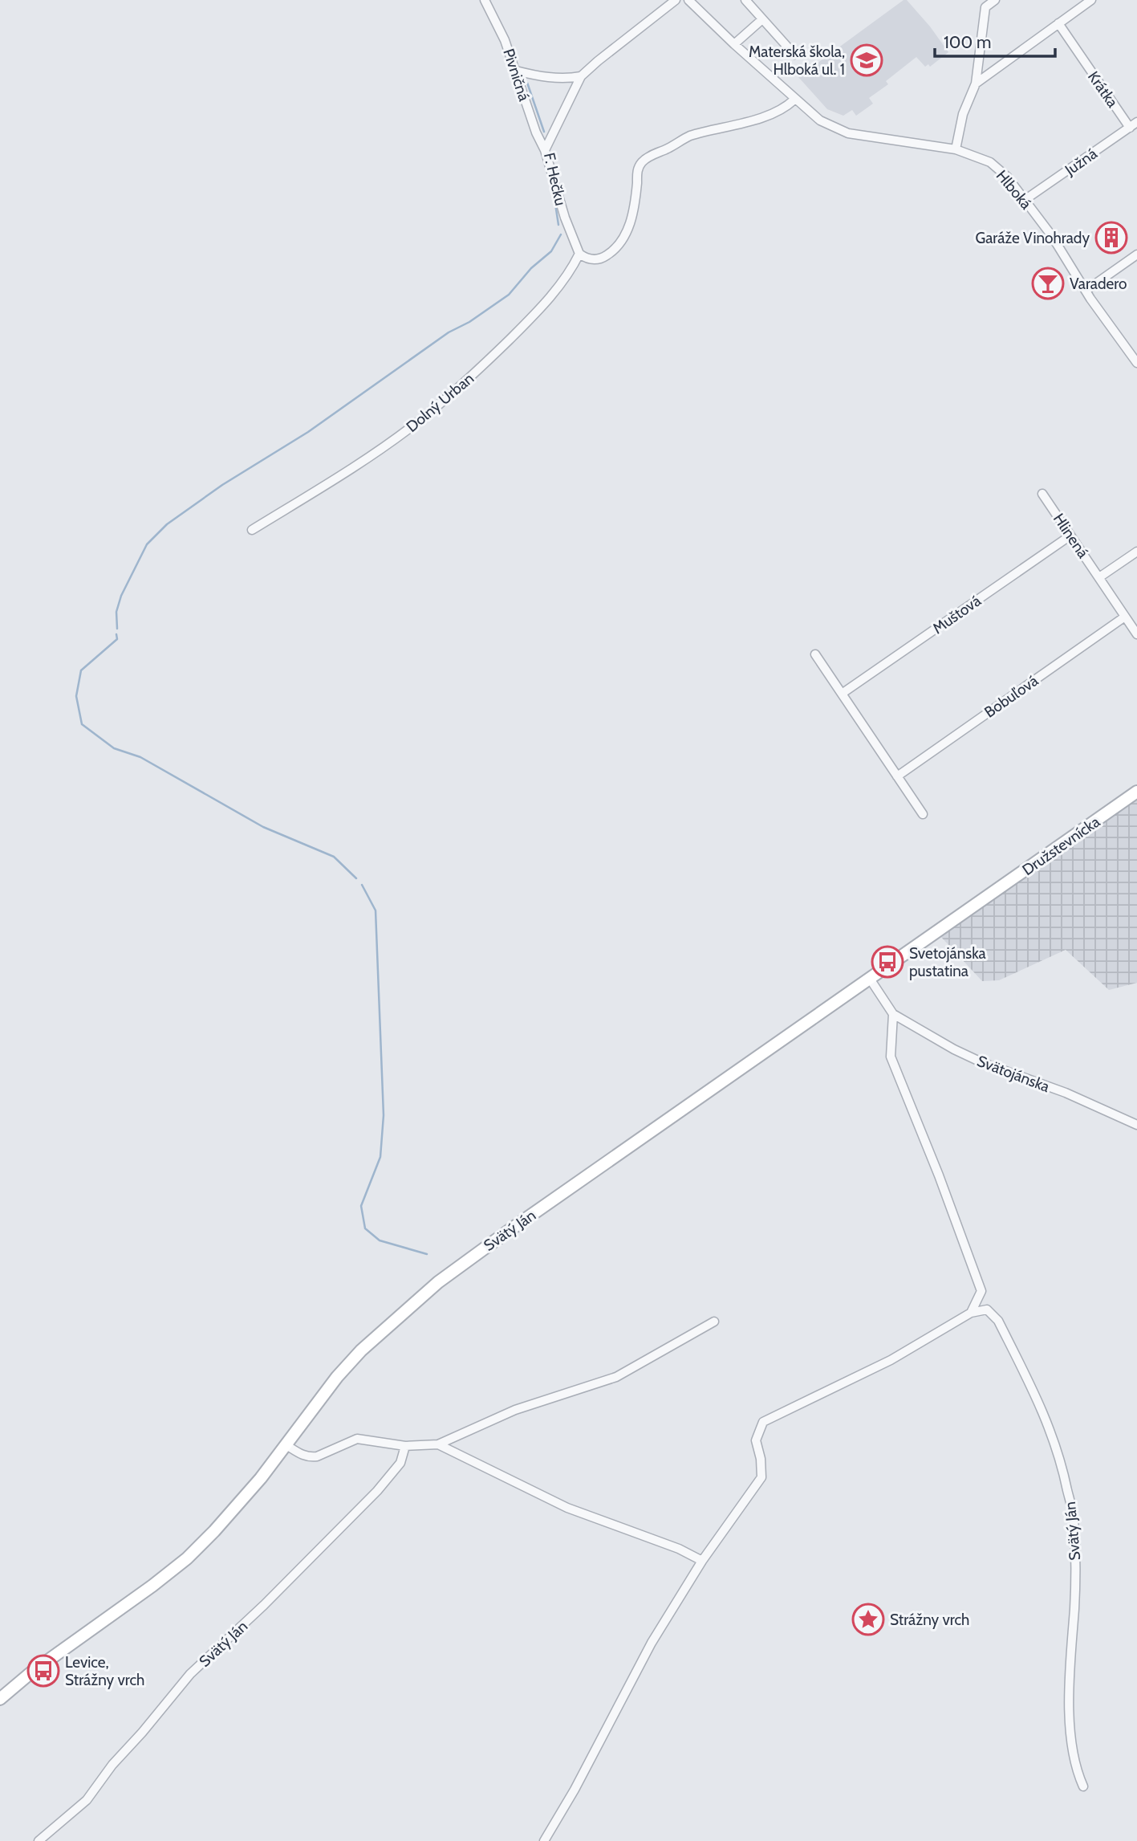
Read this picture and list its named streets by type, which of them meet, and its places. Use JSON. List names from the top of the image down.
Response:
{
  "streets": {
    "main road": ["Družstevnícka", "Svätý Ján"],
    "street": [
      "Pivničná",
      "Krátka",
      "Južná",
      "F. Hečku",
      "Hlboká",
      "Dolný Urban",
      "Hlinená",
      "Muštová",
      "Bobuľová",
      "Svätojánska"
    ]
  },
  "crossings": [
    ["Pivničná", "F. Hečku"],
    ["Krátka", "Južná"],
    ["Južná", "Hlboká"],
    ["F. Hečku", "Dolný Urban"],
    ["Hlinená", "Muštová"],
    ["Hlinená", "Bobuľová"],
    ["Družstevnícka", "Svätý Ján"]
  ],
  "places": {
    "school or university": ["Materská škola, Hlboká ul. 1"],
    "building": ["Garáže Vinohrady"],
    "bar": ["Varadero"],
    "bus stop": ["Svetojánska pustatina", "Levice, Strážny vrch"],
    "place": ["Strážny vrch"]
  },
  "scale_bar": "100 m"
}
